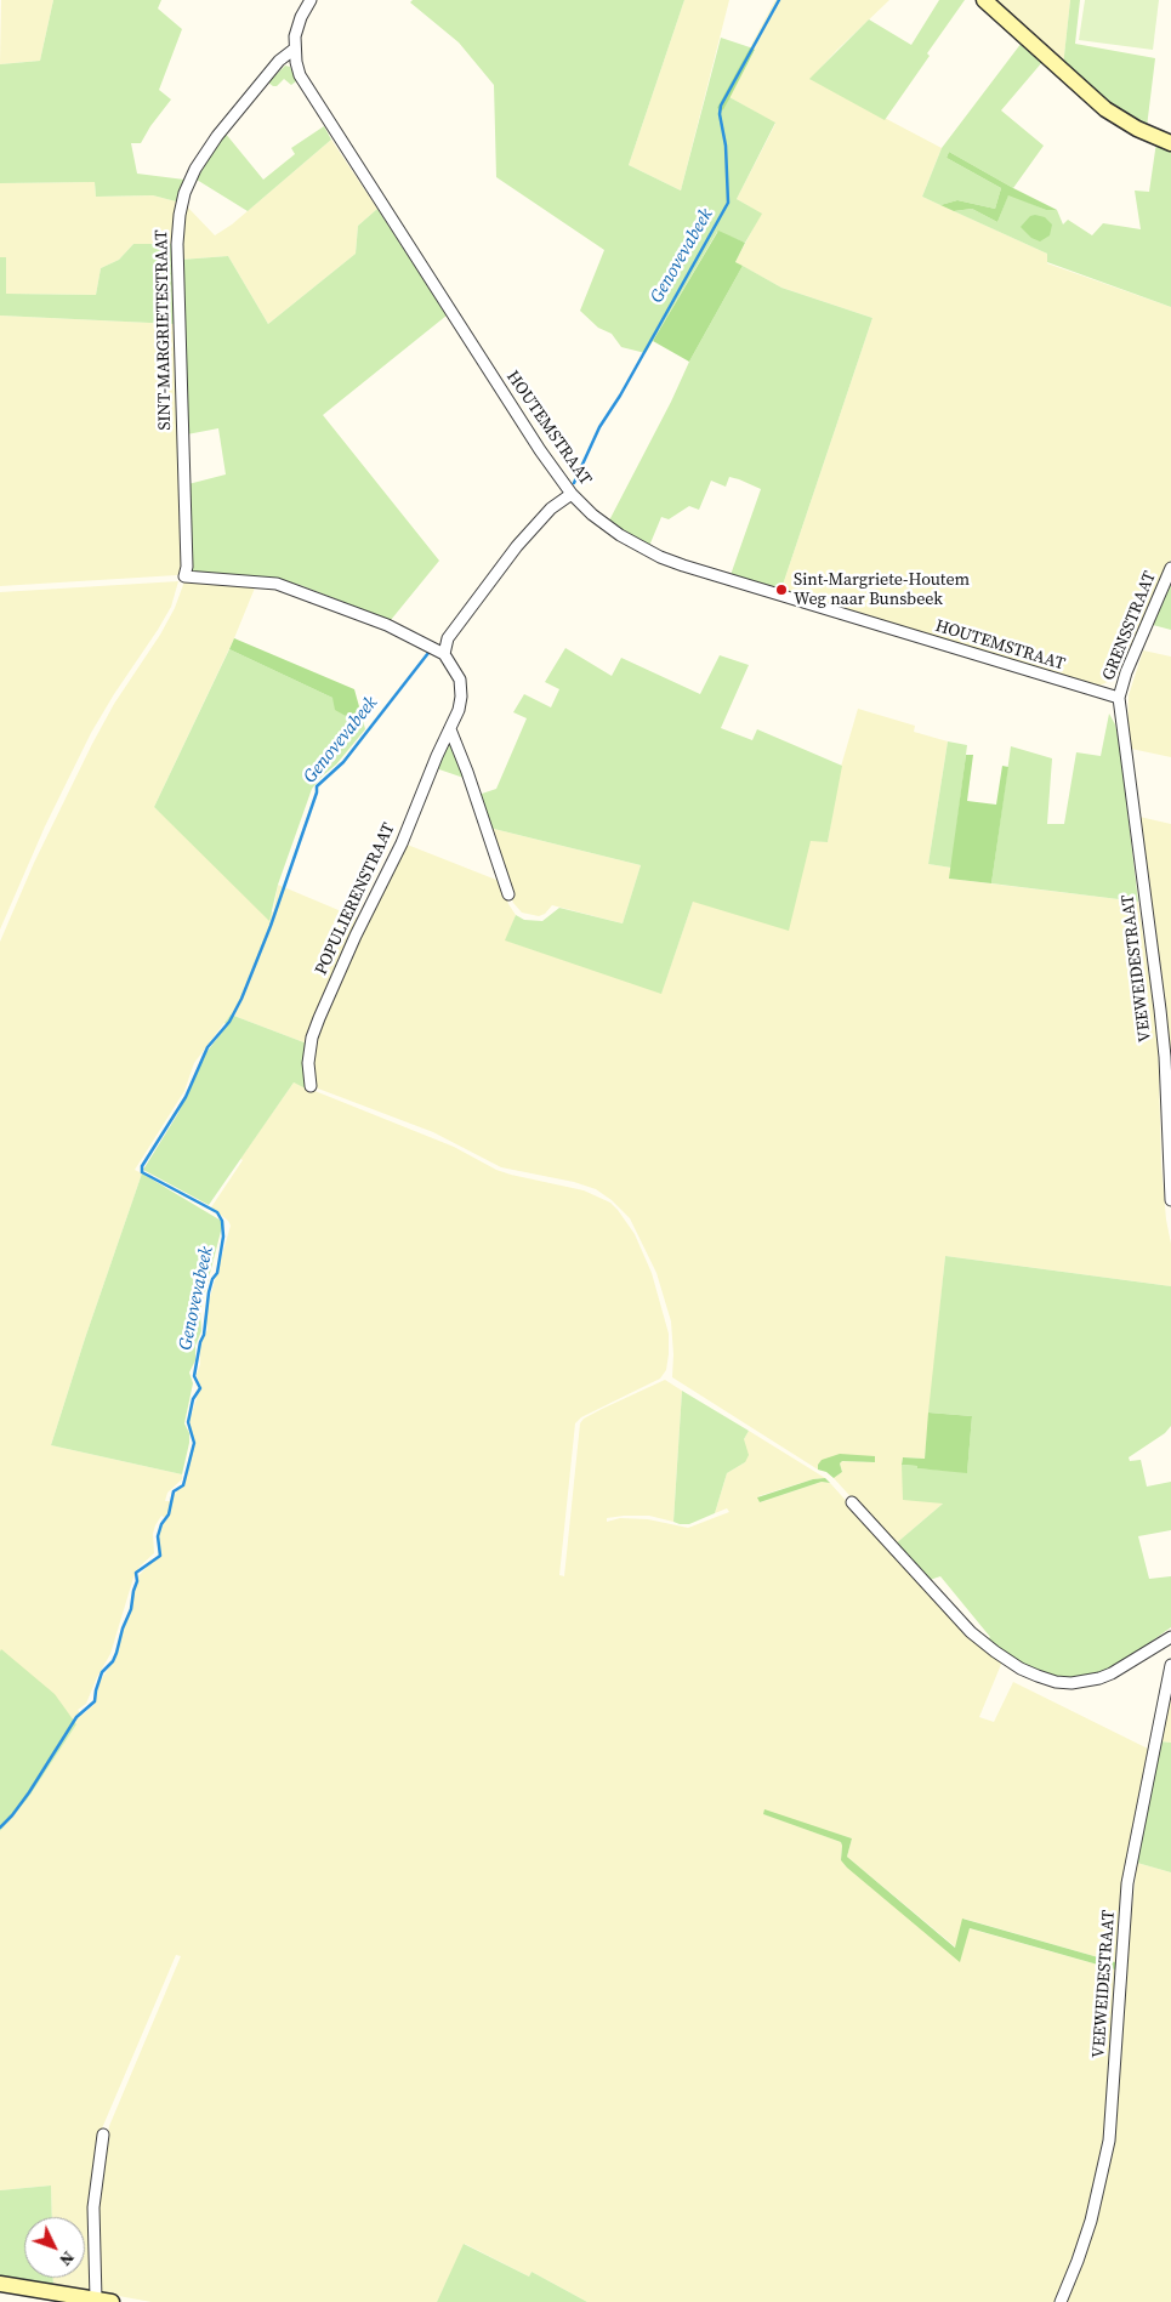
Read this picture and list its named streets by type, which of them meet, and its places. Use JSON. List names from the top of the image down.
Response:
{
  "streets": {
    "street": [
      "SINT-MARGRIETESTRAAT",
      "HOUTEMSTRAAT",
      "GRENSSTRAAT",
      "POPULIERENSTRAAT",
      "VEEWEIDESTRAAT"
    ]
  },
  "crossings": [
    ["SINT-MARGRIETESTRAAT", "HOUTEMSTRAAT"],
    ["SINT-MARGRIETESTRAAT", "POPULIERENSTRAAT"],
    ["HOUTEMSTRAAT", "GRENSSTRAAT"],
    ["HOUTEMSTRAAT", "VEEWEIDESTRAAT"],
    ["GRENSSTRAAT", "VEEWEIDESTRAAT"]
  ],
  "water": ["Genovevabeek"],
  "places": ["Sint-Margriete-Houtem Weg naar Bunsbeek"],
  "north": "bottom right"
}
